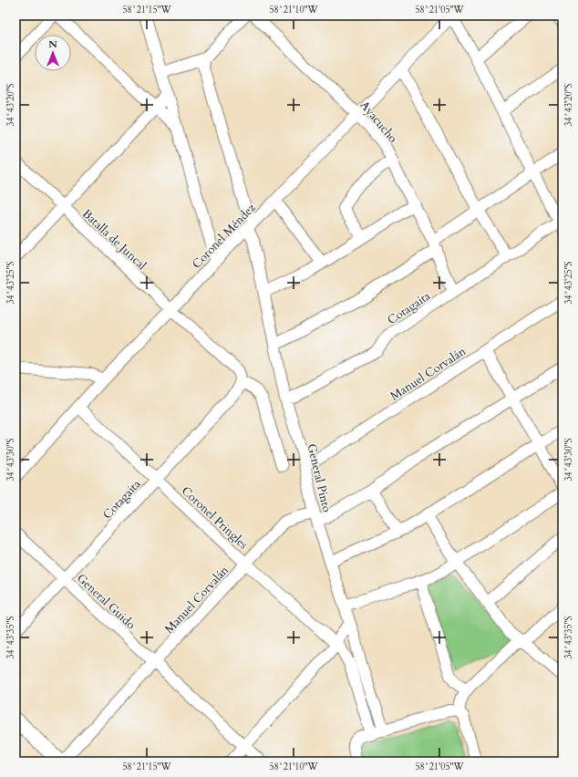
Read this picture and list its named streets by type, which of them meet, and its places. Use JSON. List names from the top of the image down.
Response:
{
  "streets": {
    "street": [
      "Ayacucho",
      "Coronel Méndez",
      "Batalla de Juncal",
      "Cotagaita",
      "Manuel Corvalán",
      "General Pinto",
      "Coronel Pringles",
      "General Guido"
    ]
  },
  "crossings": [
    ["Ayacucho", "Coronel Méndez"],
    ["Ayacucho", "Cotagaita"],
    ["Coronel Méndez", "Batalla de Juncal"],
    ["Coronel Méndez", "General Pinto"],
    ["Coronel Méndez", "Coronel Pringles"],
    ["Batalla de Juncal", "Cotagaita"],
    ["Cotagaita", "General Pinto"],
    ["Cotagaita", "Coronel Pringles"],
    ["Cotagaita", "General Guido"],
    ["Manuel Corvalán", "General Pinto"],
    ["Manuel Corvalán", "Coronel Pringles"],
    ["Manuel Corvalán", "General Guido"]
  ],
  "north": "top",
  "coordinates": [
    "58°21'15\"W",
    "58°21'10\"W",
    "58°21'05\"W",
    "34°43'20\"S",
    "34°43'25\"S",
    "34°43'30\"S",
    "34°43'35\"S"
  ]
}
